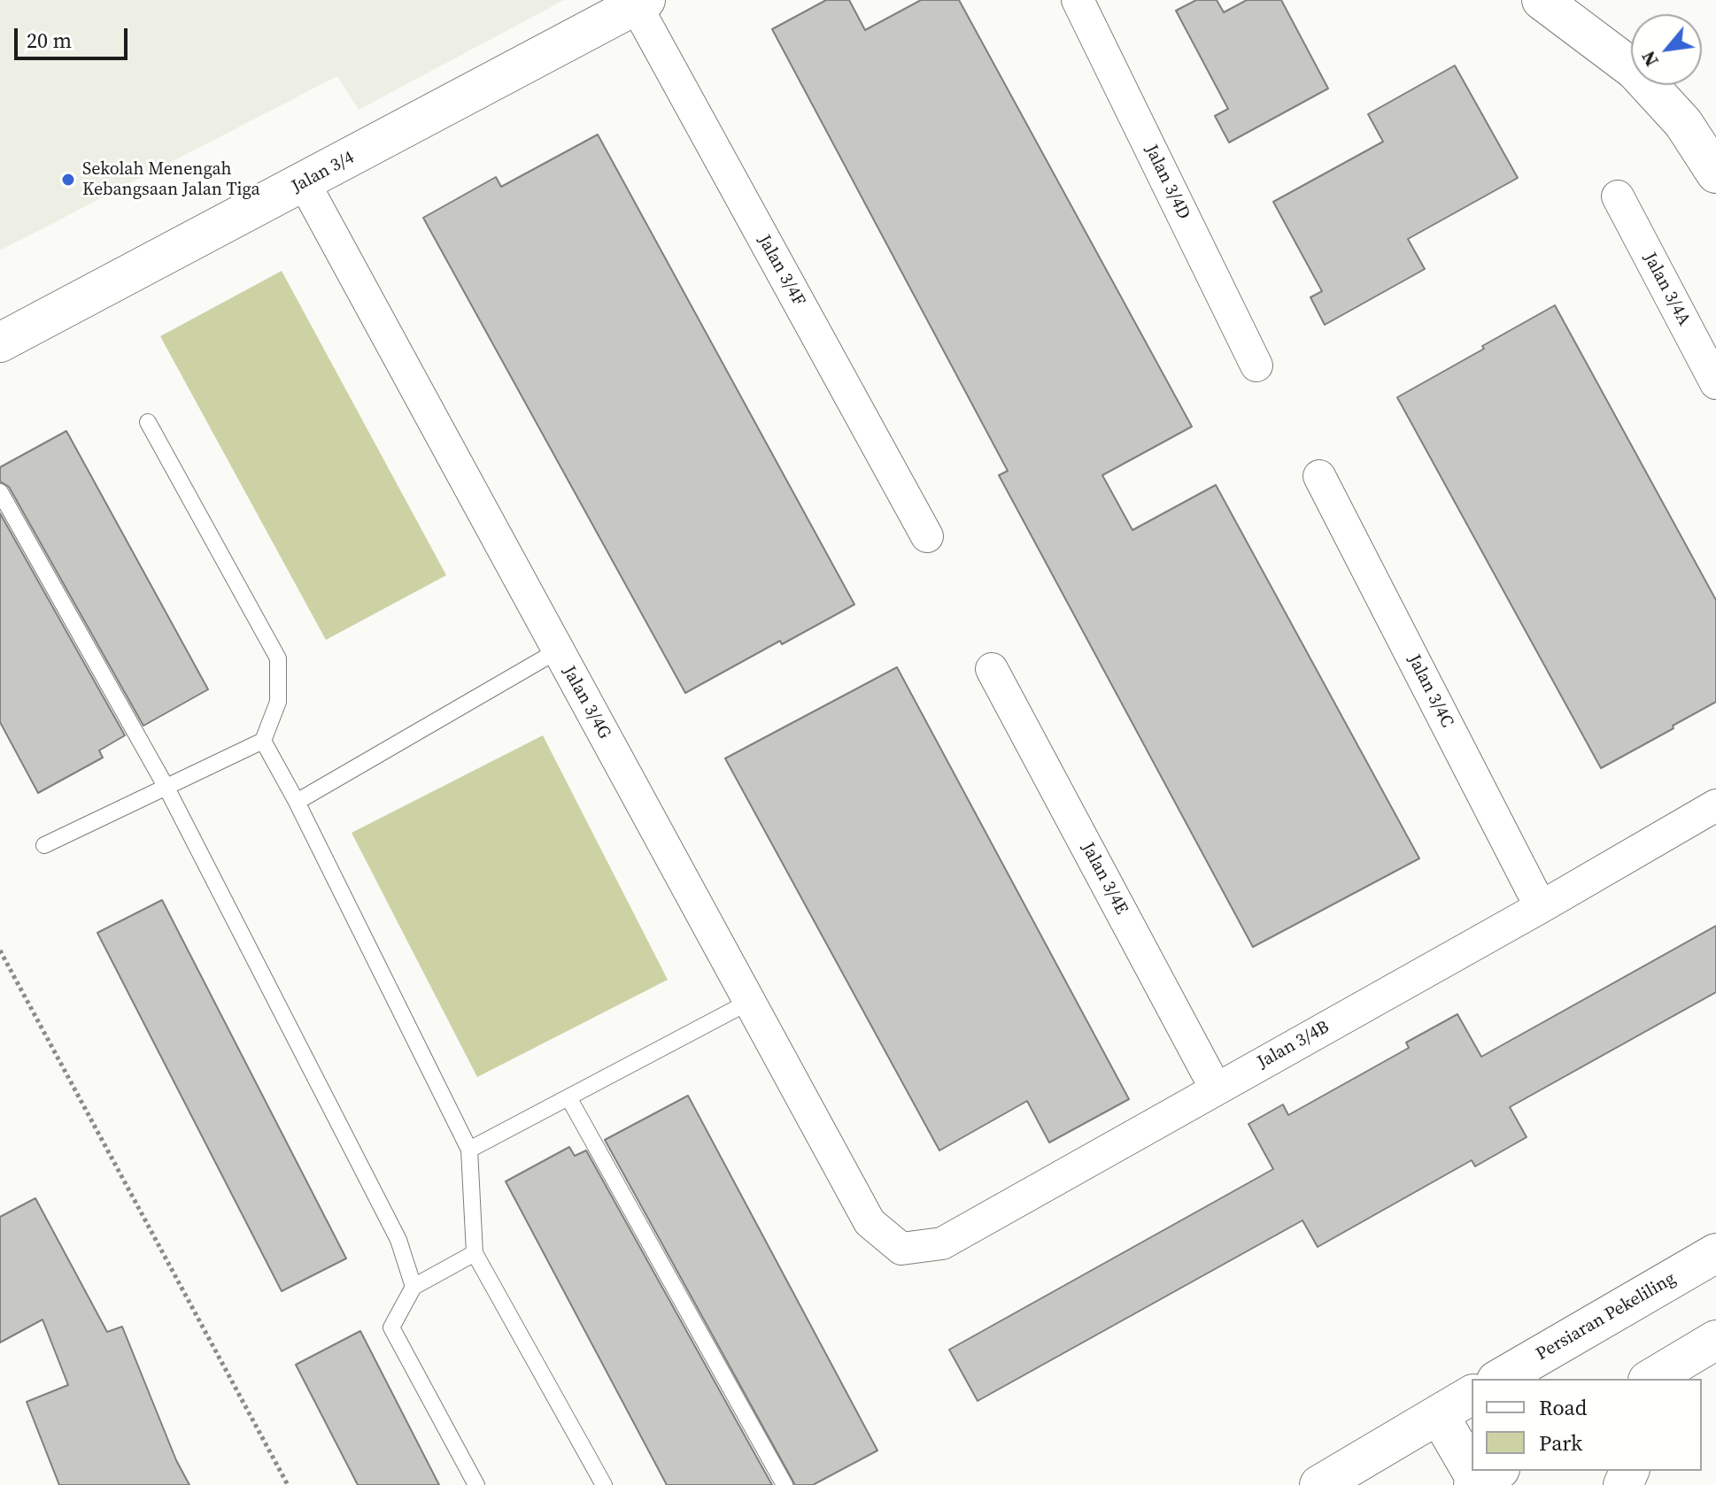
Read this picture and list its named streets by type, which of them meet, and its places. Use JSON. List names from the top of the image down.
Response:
{
  "streets": {
    "street": [
      "Jalan 3/4",
      "Jalan 3/4D",
      "Jalan 3/4F",
      "Jalan 3/4A",
      "Jalan 3/4C",
      "Jalan 3/4G",
      "Jalan 3/4E",
      "Jalan 3/4B",
      "Persiaran Pekeliling"
    ]
  },
  "crossings": [
    ["Jalan 3/4", "Jalan 3/4F"],
    ["Jalan 3/4", "Jalan 3/4G"],
    ["Jalan 3/4C", "Jalan 3/4B"],
    ["Jalan 3/4G", "Jalan 3/4B"],
    ["Jalan 3/4E", "Jalan 3/4B"]
  ],
  "places": ["Sekolah Menengah Kebangsaan Jalan Tiga"],
  "legend": ["Road", "Park"],
  "scale_bar": "20 m",
  "north": "bottom left"
}
